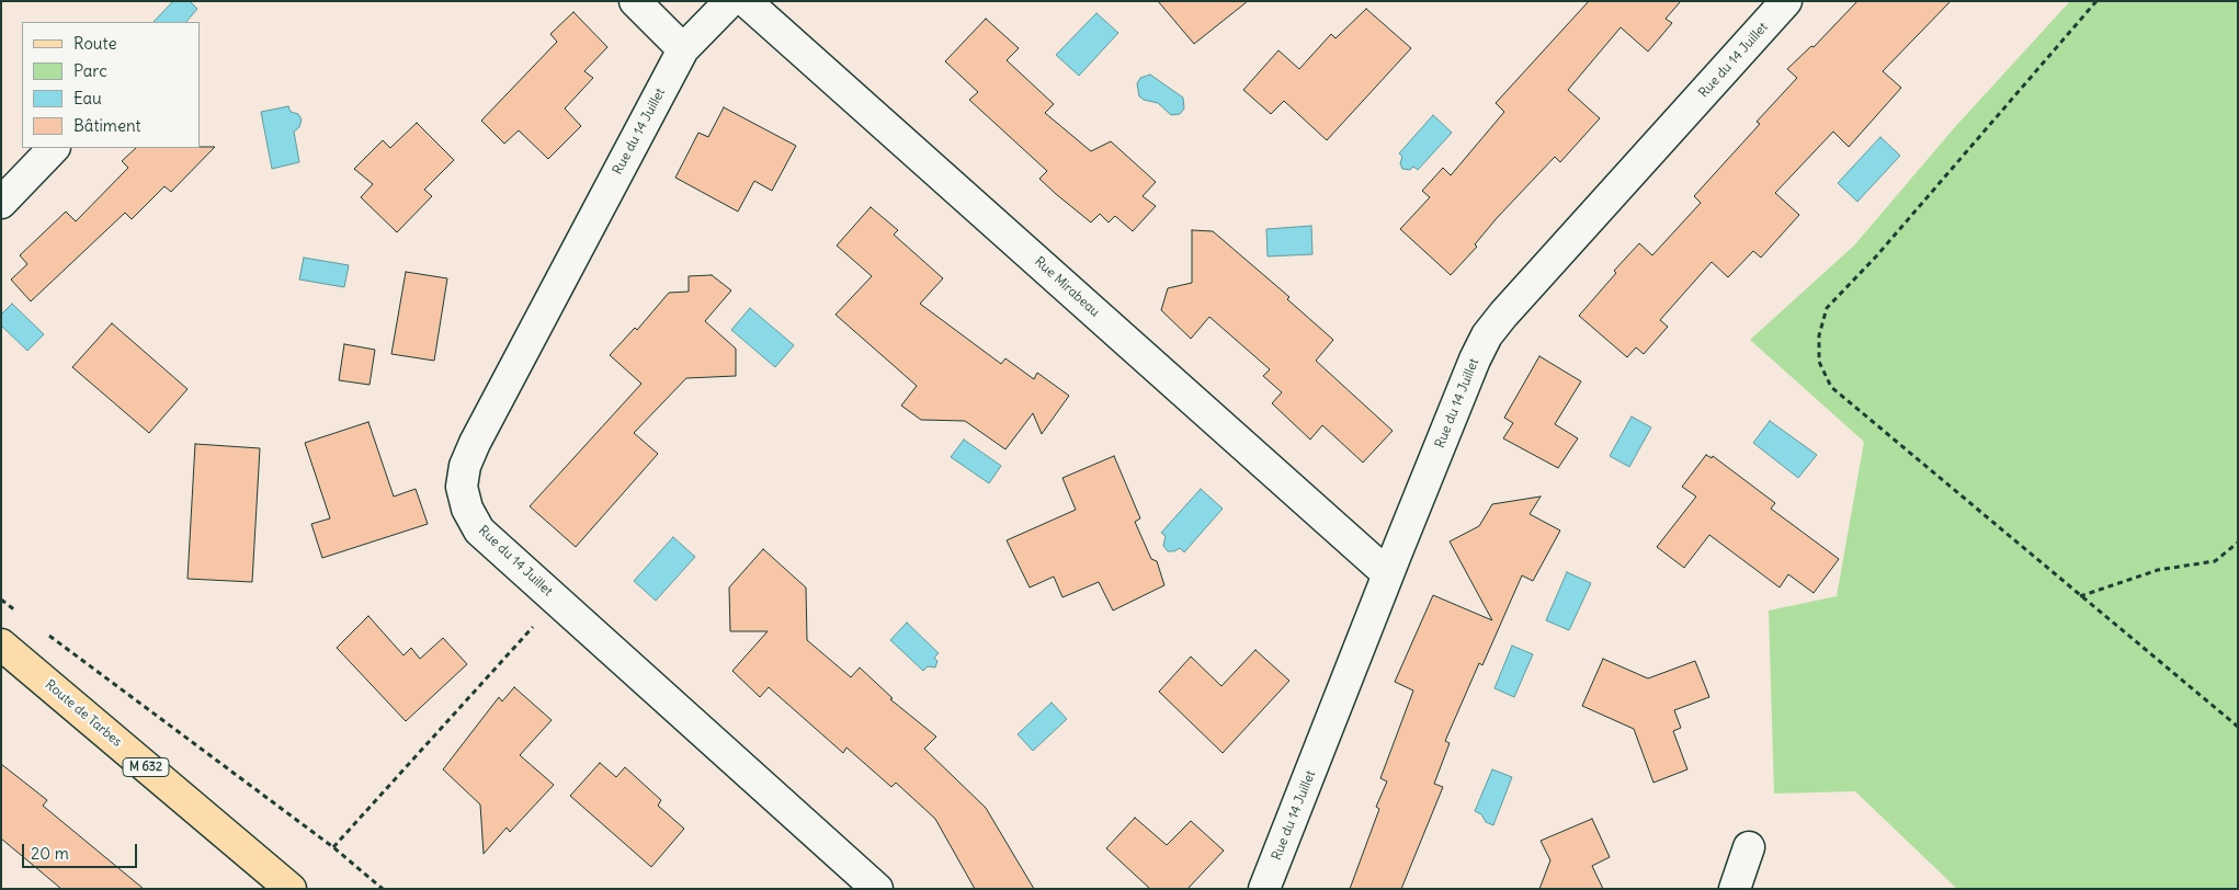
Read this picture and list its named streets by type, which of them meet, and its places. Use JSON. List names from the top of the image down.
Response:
{
  "streets": {
    "main road": ["Route de Tarbes", "M 632"],
    "street": ["Rue du 14 Juillet", "Rue Mirabeau"]
  },
  "crossings": [
    ["Rue du 14 Juillet", "Rue Mirabeau"]
  ],
  "legend": [
    "Route",
    "Parc",
    "Eau",
    "Bâtiment"
  ],
  "scale_bar": "20 m"
}
